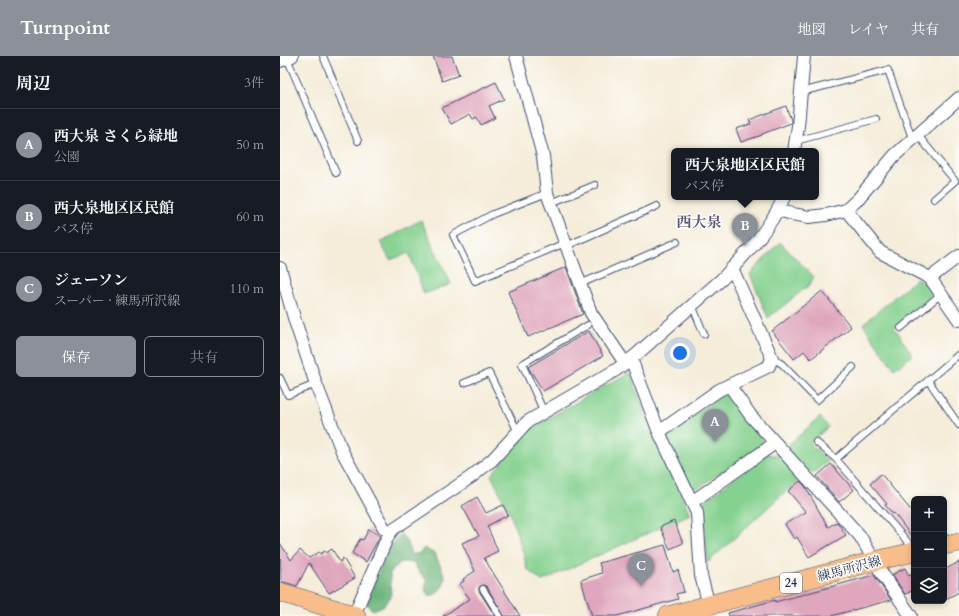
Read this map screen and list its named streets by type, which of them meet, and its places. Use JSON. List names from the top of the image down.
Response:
{
  "streets": {
    "main road": ["練馬所沢線", "24"]
  },
  "districts": ["西大泉"],
  "page": {
    "header": "Turnpoint",
    "nav": ["地図", "レイヤ", "共有"],
    "heading": ["周辺", "3件"],
    "list": [
      {
        "mark": "A",
        "name": "西大泉 さくら緑地",
        "note": "公園",
        "value": "50 m"
      },
      {
        "mark": "B",
        "name": "西大泉地区区民館",
        "note": "バス停",
        "value": "60 m"
      },
      {
        "mark": "C",
        "name": "ジェーソン",
        "note": "スーパー · 練馬所沢線",
        "value": "110 m"
      }
    ],
    "popup": ["西大泉地区区民館", "バス停"],
    "pins": ["B", "A", "C"],
    "buttons": ["保存", "共有"],
    "map_buttons": ["+", "−"]
  }
}
